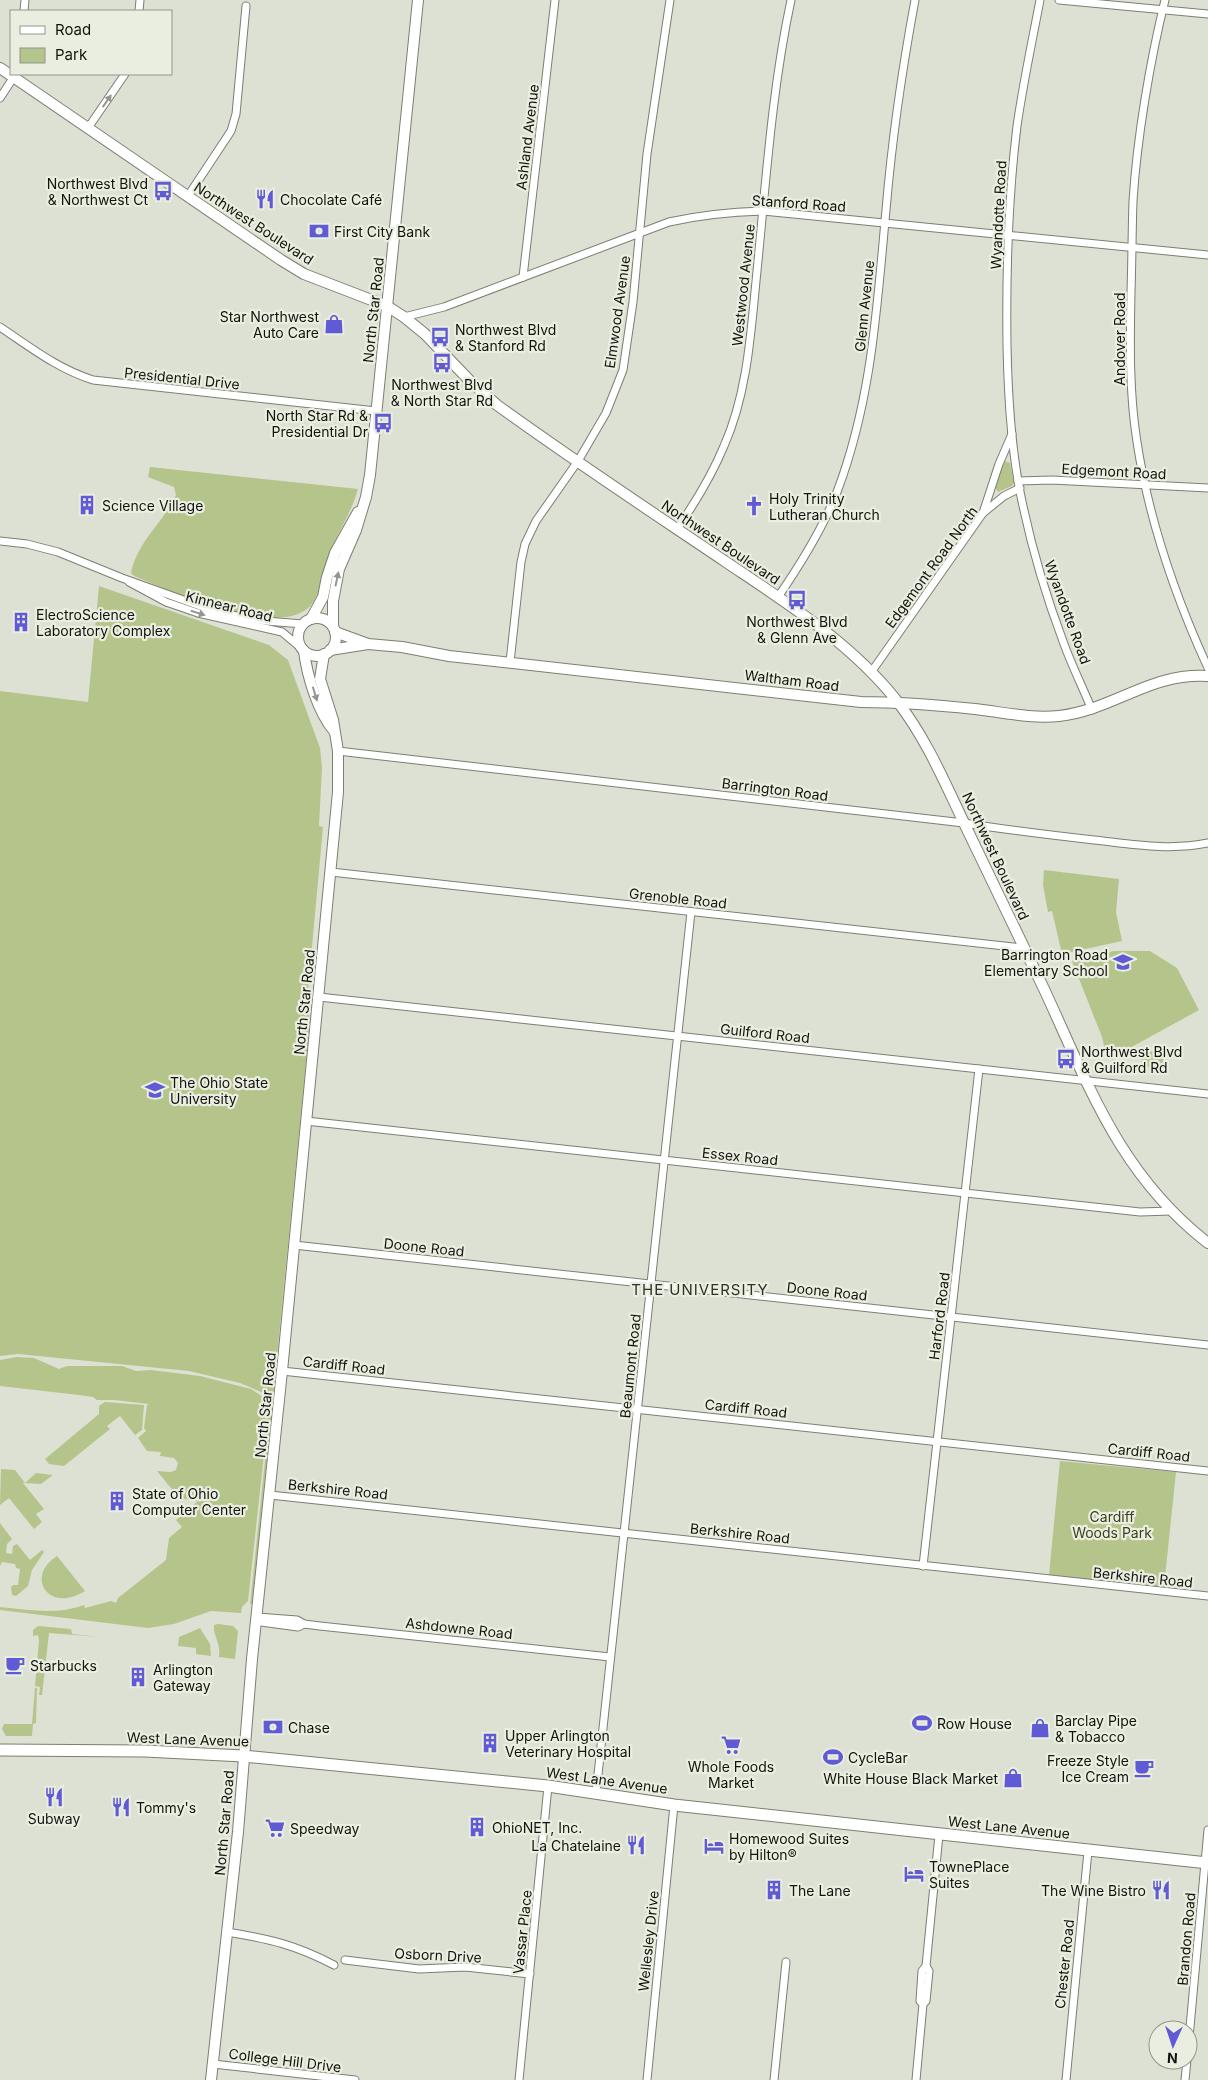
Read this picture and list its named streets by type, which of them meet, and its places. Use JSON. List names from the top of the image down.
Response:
{
  "streets": {
    "main road": ["West Lane Avenue"],
    "street": [
      "Ashland Avenue",
      "Stanford Road",
      "Wyandotte Road",
      "Northwest Boulevard",
      "Westwood Avenue",
      "Glenn Avenue",
      "North Star Road",
      "Elmwood Avenue",
      "Andover Road",
      "Presidential Drive",
      "Edgemont Road",
      "Edgemont Road North",
      "Kinnear Road",
      "Waltham Road",
      "Barrington Road",
      "Grenoble Road",
      "Guilford Road",
      "Essex Road",
      "Doone Road",
      "Harford Road",
      "Cardiff Road",
      "Beaumont Road",
      "Berkshire Road",
      "Ashdowne Road",
      "Vassar Place",
      "Brandon Road",
      "Wellesley Drive",
      "Osborn Drive",
      "Chester Road",
      "College Hill Drive"
    ]
  },
  "crossings": [
    ["Ashland Avenue", "Stanford Road"],
    ["Stanford Road", "Wyandotte Road"],
    ["Stanford Road", "Northwest Boulevard"],
    ["Stanford Road", "Westwood Avenue"],
    ["Stanford Road", "Glenn Avenue"],
    ["Stanford Road", "Elmwood Avenue"],
    ["Stanford Road", "Andover Road"],
    ["Wyandotte Road", "Edgemont Road"],
    ["Wyandotte Road", "Edgemont Road North"],
    ["Wyandotte Road", "Waltham Road"],
    ["Northwest Boulevard", "Westwood Avenue"],
    ["Northwest Boulevard", "Glenn Avenue"],
    ["Northwest Boulevard", "North Star Road"],
    ["Northwest Boulevard", "Elmwood Avenue"],
    ["Northwest Boulevard", "Edgemont Road North"],
    ["Northwest Boulevard", "Waltham Road"],
    ["Northwest Boulevard", "Barrington Road"],
    ["Northwest Boulevard", "Grenoble Road"],
    ["Northwest Boulevard", "Guilford Road"],
    ["Northwest Boulevard", "Essex Road"],
    ["North Star Road", "Presidential Drive"],
    ["North Star Road", "Kinnear Road"],
    ["North Star Road", "Waltham Road"],
    ["North Star Road", "Barrington Road"],
    ["North Star Road", "Grenoble Road"],
    ["North Star Road", "Guilford Road"],
    ["North Star Road", "Essex Road"],
    ["North Star Road", "Doone Road"],
    ["North Star Road", "Cardiff Road"],
    ["North Star Road", "Berkshire Road"],
    ["North Star Road", "Ashdowne Road"],
    ["North Star Road", "West Lane Avenue"],
    ["North Star Road", "College Hill Drive"],
    ["Elmwood Avenue", "Waltham Road"],
    ["Andover Road", "Edgemont Road"],
    ["Edgemont Road", "Edgemont Road North"],
    ["Kinnear Road", "Waltham Road"],
    ["Grenoble Road", "Beaumont Road"],
    ["Guilford Road", "Harford Road"],
    ["Guilford Road", "Beaumont Road"],
    ["Essex Road", "Harford Road"],
    ["Essex Road", "Beaumont Road"],
    ["Doone Road", "Harford Road"],
    ["Doone Road", "Beaumont Road"],
    ["Harford Road", "Cardiff Road"],
    ["Harford Road", "Berkshire Road"],
    ["Cardiff Road", "Beaumont Road"],
    ["Beaumont Road", "Berkshire Road"],
    ["Beaumont Road", "Ashdowne Road"],
    ["Beaumont Road", "West Lane Avenue"],
    ["West Lane Avenue", "Vassar Place"],
    ["West Lane Avenue", "Brandon Road"],
    ["West Lane Avenue", "Wellesley Drive"],
    ["West Lane Avenue", "Chester Road"],
    ["Vassar Place", "Osborn Drive"]
  ],
  "districts": ["THE UNIVERSITY"],
  "parks": ["Cardiff Woods Park"],
  "places": {
    "bus stop": [
      "Northwest Blvd & Northwest Ct",
      "Northwest Blvd & Stanford Rd",
      "Northwest Blvd & North Star Rd",
      "North Star Rd & Presidential Dr",
      "Northwest Blvd & Glenn Ave",
      "Northwest Blvd & Guilford Rd"
    ],
    "restaurant": [
      "Chocolate Café",
      "Subway",
      "Tommy's",
      "La Chatelaine",
      "The Wine Bistro"
    ],
    "bank": ["First City Bank", "Chase"],
    "shop": ["Star Northwest Auto Care", "Barclay Pipe & Tobacco", "White House Black Market"],
    "building": [
      "Science Village",
      "ElectroScience Laboratory Complex",
      "State of Ohio Computer Center",
      "Arlington Gateway",
      "Upper Arlington Veterinary Hospital",
      "OhioNET, Inc.",
      "The Lane"
    ],
    "church": ["Holy Trinity Lutheran Church"],
    "school or university": ["Barrington Road Elementary School", "The Ohio State University"],
    "cafe": ["Starbucks", "Freeze Style Ice Cream"],
    "sports": ["Row House", "CycleBar"],
    "supermarket": ["Whole Foods Market", "Speedway"],
    "hotel": ["Homewood Suites by Hilton®", "TownePlace Suites"]
  },
  "legend": ["Road", "Park"],
  "north": "bottom"
}
